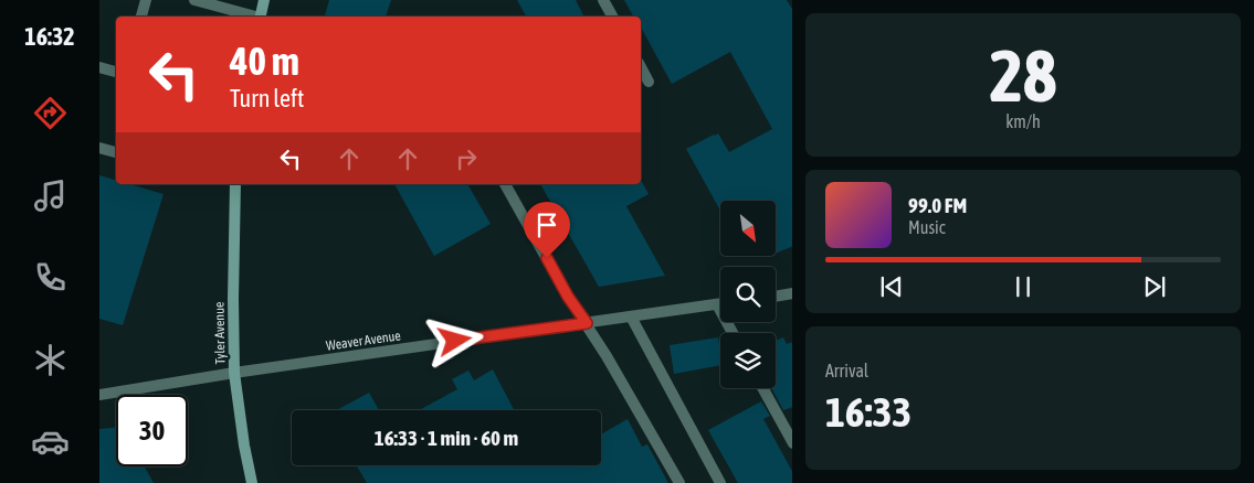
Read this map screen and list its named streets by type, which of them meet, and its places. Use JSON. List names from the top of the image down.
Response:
{
  "streets": {
    "main road": ["Tyler Avenue"],
    "street": ["Weaver Avenue"]
  },
  "crossings": [
    ["Tyler Avenue", "Weaver Avenue"]
  ],
  "north": "bottom right",
  "page": {
    "tabs": "16:32",
    "tile": [
      ["28", "km/h"],
      ["Arrival", "16:33"]
    ],
    "turn": ["40 m", "Turn left"],
    "song": ["99.0 FM", "Music"],
    "limit": "30",
    "trip": "16:33 · 1 min · 60 m"
  }
}
